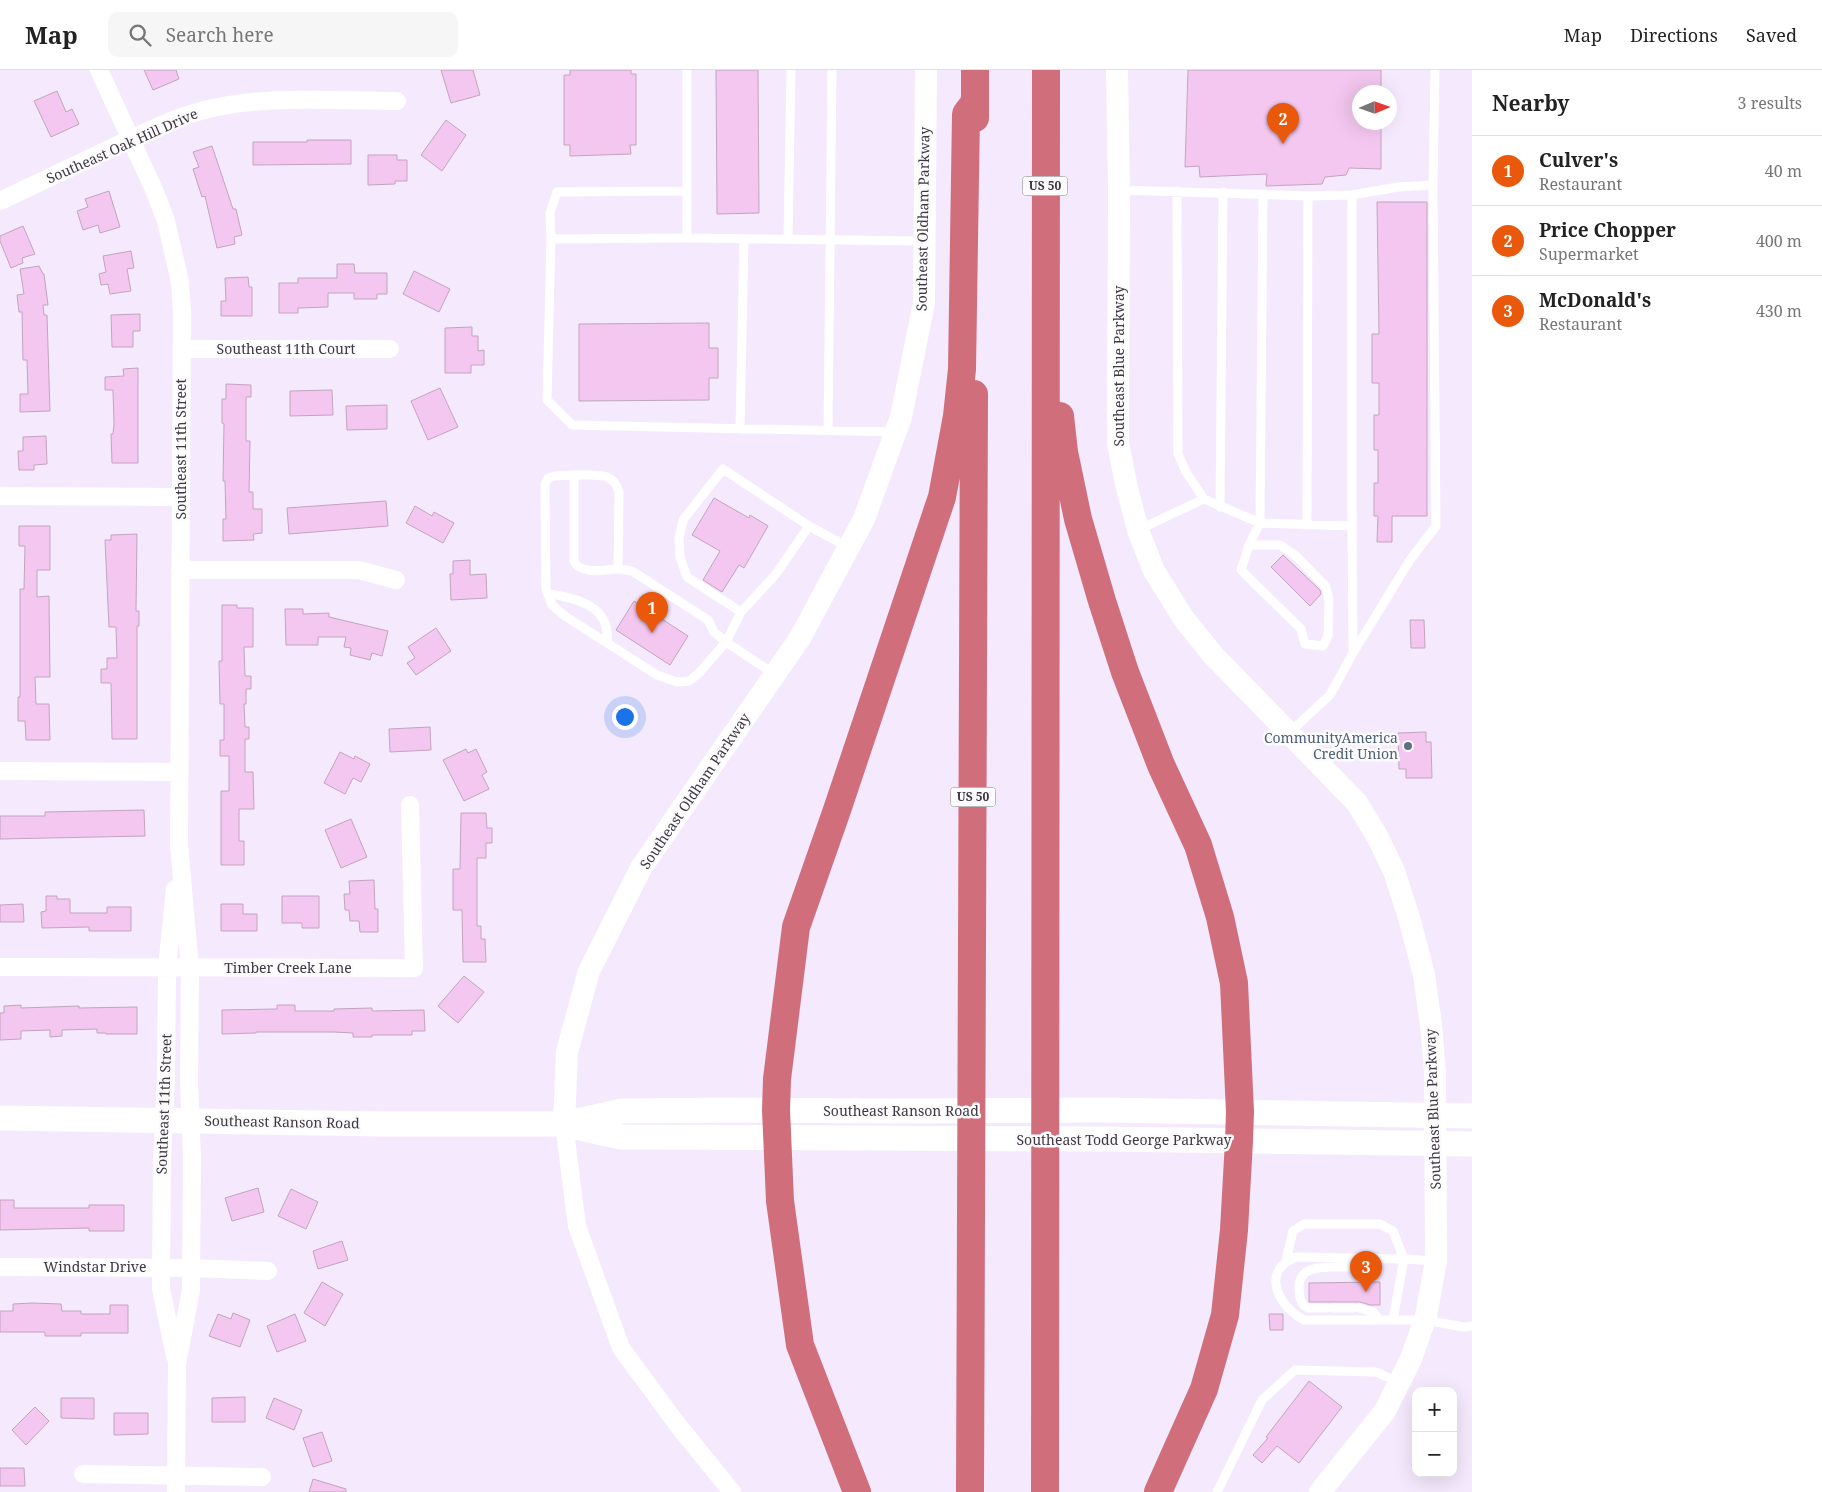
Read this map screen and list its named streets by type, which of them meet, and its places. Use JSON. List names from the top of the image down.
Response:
{
  "streets": {
    "highway": ["US 50"],
    "main road": ["Southeast Ranson Road", "Southeast Todd George Parkway"],
    "street": [
      "Southeast Oak Hill Drive",
      "Southeast Oldham Parkway",
      "Southeast 11th Court",
      "Southeast Blue Parkway",
      "Southeast 11th Street",
      "Timber Creek Lane",
      "Windstar Drive"
    ]
  },
  "crossings": [
    ["Southeast Oak Hill Drive", "Southeast 11th Street"],
    ["Southeast Oldham Parkway", "Southeast Ranson Road"],
    ["Southeast 11th Court", "Southeast 11th Street"],
    ["Southeast Blue Parkway", "Southeast Todd George Parkway"],
    ["Southeast 11th Street", "Timber Creek Lane"],
    ["Southeast 11th Street", "Southeast Ranson Road"],
    ["Southeast 11th Street", "Windstar Drive"],
    ["Southeast Ranson Road", "Southeast Todd George Parkway"]
  ],
  "places": ["CommunityAmerica Credit Union"],
  "north": "right",
  "page": {
    "header": "Map",
    "search": "Search here",
    "nav": ["Map", "Directions", "Saved"],
    "heading": ["Nearby", "3 results"],
    "pins": ["2", "1", "3"],
    "list": [
      {
        "mark": "1",
        "name": "Culver's",
        "note": "Restaurant",
        "value": "40 m"
      },
      {
        "mark": "2",
        "name": "Price Chopper",
        "note": "Supermarket",
        "value": "400 m"
      },
      {
        "mark": "3",
        "name": "McDonald's",
        "note": "Restaurant",
        "value": "430 m"
      }
    ],
    "map_buttons": ["+", "−"]
  }
}
